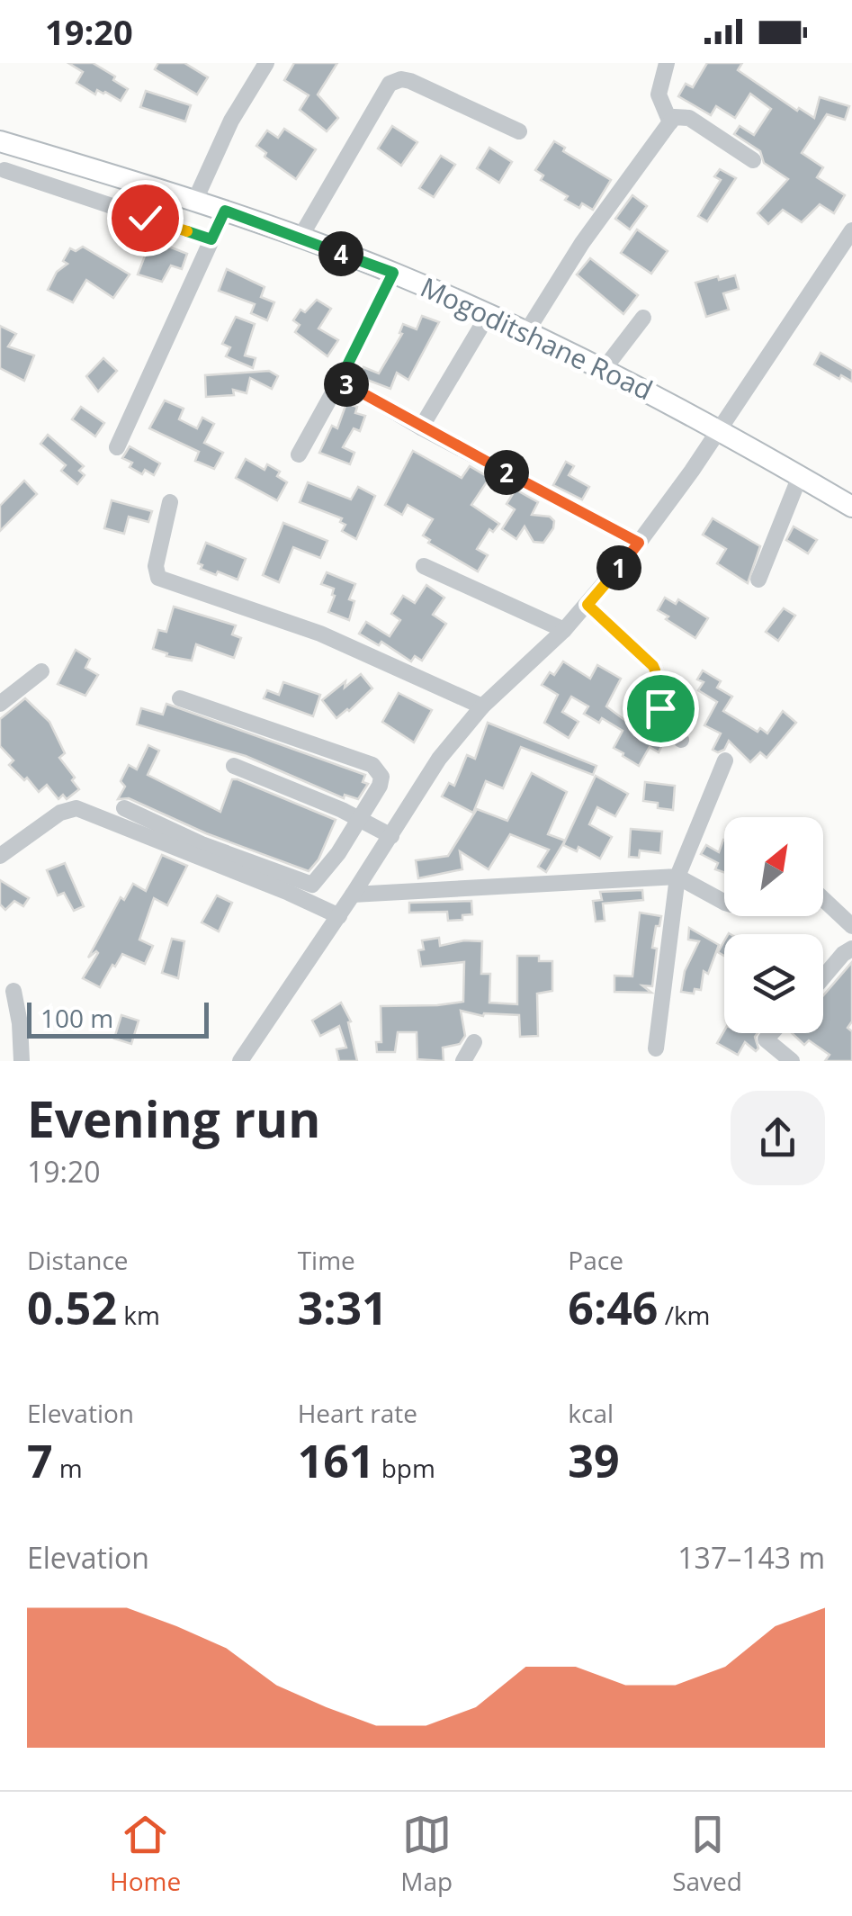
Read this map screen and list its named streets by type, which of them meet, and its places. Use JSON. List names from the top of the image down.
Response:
{
  "streets": {
    "main road": ["Mogoditshane Road"]
  },
  "scale_bar": "100 m",
  "north": "top right",
  "page": {
    "status": "19:20",
    "pins": [
      "4",
      "3",
      "2",
      "1"
    ],
    "scale": "100 m",
    "heading": ["Evening run", "19:20"],
    "stats": [
      ["Distance", "0.52 km"],
      ["Time", "3:31"],
      ["Pace", "6:46 /km"],
      ["Elevation", "7 m"],
      ["Heart rate", "161 bpm"],
      ["kcal", "39"]
    ],
    "chart": ["Elevation", "137–143 m"],
    "tabs": ["Home", "Map", "Saved"]
  }
}
